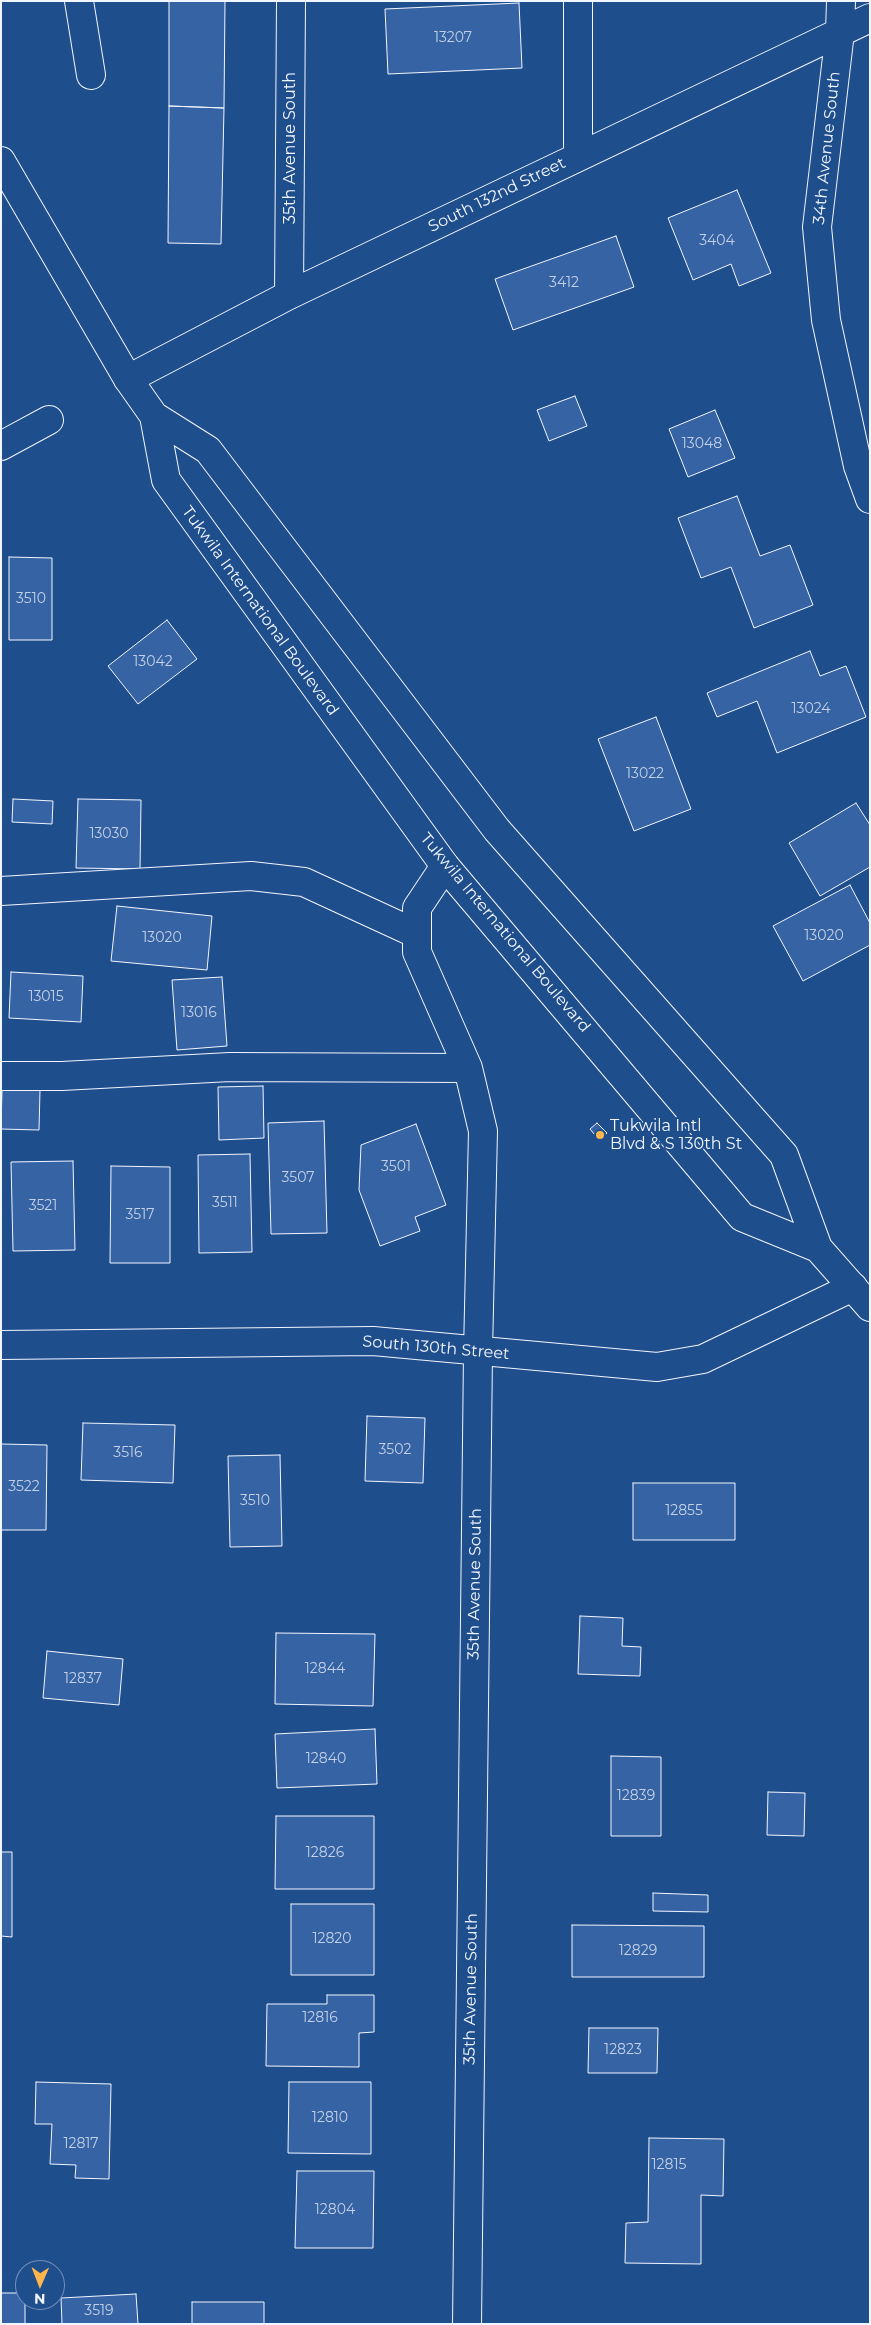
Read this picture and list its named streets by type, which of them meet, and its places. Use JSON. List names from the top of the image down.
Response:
{
  "streets": {
    "street": [
      "35th Avenue South",
      "34th Avenue South",
      "South 132nd Street",
      "Tukwila International Boulevard",
      "South 130th Street"
    ]
  },
  "crossings": [
    ["35th Avenue South", "South 132nd Street"],
    ["35th Avenue South", "Tukwila International Boulevard"],
    ["35th Avenue South", "South 130th Street"],
    ["34th Avenue South", "South 132nd Street"],
    ["South 132nd Street", "Tukwila International Boulevard"],
    ["Tukwila International Boulevard", "South 130th Street"]
  ],
  "places": ["Tukwila Intl Blvd & S 130th St"],
  "house_numbers": [
    "13207",
    "3404",
    "3412",
    "13048",
    "3510",
    "13042",
    "13024",
    "13022",
    "13030",
    "13020",
    "13020",
    "13015",
    "13016",
    "3501",
    "3507",
    "3511",
    "3521",
    "3517",
    "3502",
    "3516",
    "3522",
    "3510",
    "12855",
    "12844",
    "12837",
    "12840",
    "12839",
    "12826",
    "12820",
    "12829",
    "12816",
    "12823",
    "12810",
    "12817",
    "12815",
    "12804",
    "3519"
  ],
  "north": "bottom"
}
